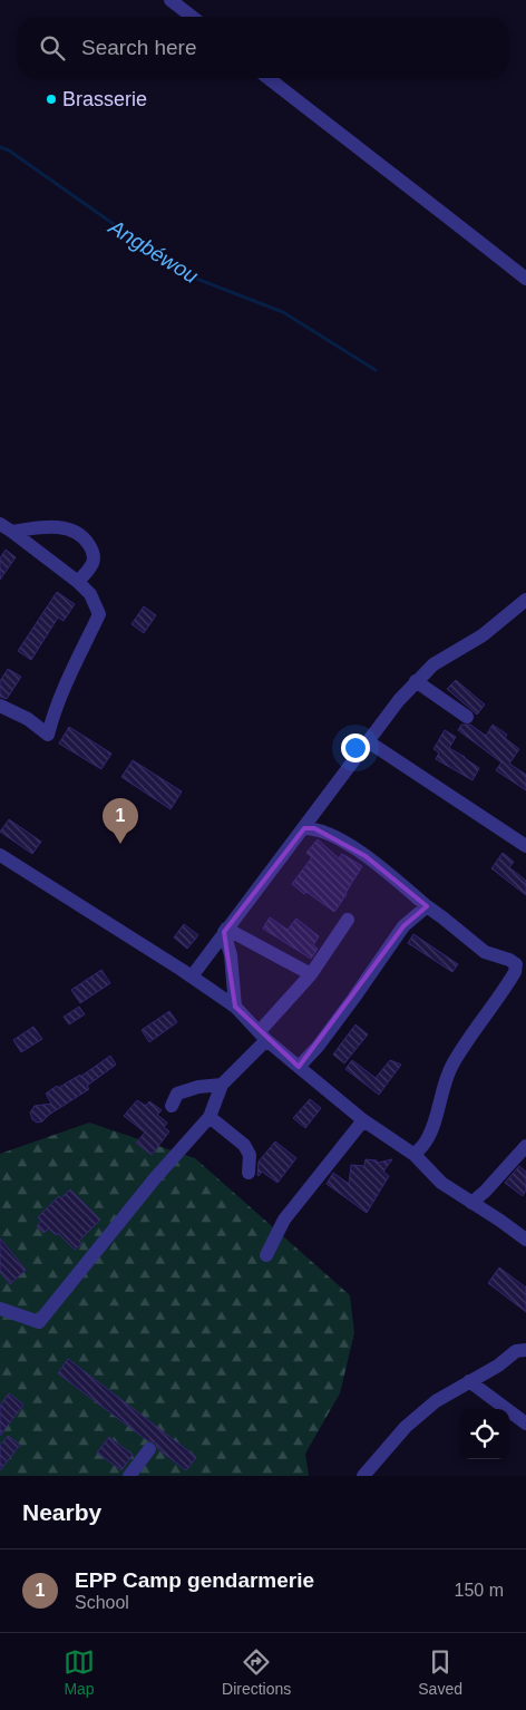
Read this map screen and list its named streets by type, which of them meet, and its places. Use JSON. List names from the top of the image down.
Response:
{
  "water": ["Angbéwou"],
  "places": ["Brasserie"],
  "page": {
    "search": "Search here",
    "pins": "1",
    "heading": "Nearby",
    "list": [
      {
        "mark": "1",
        "name": "EPP Camp gendarmerie",
        "note": "School",
        "value": "150 m"
      }
    ],
    "nav": ["Map", "Directions", "Saved"]
  }
}
